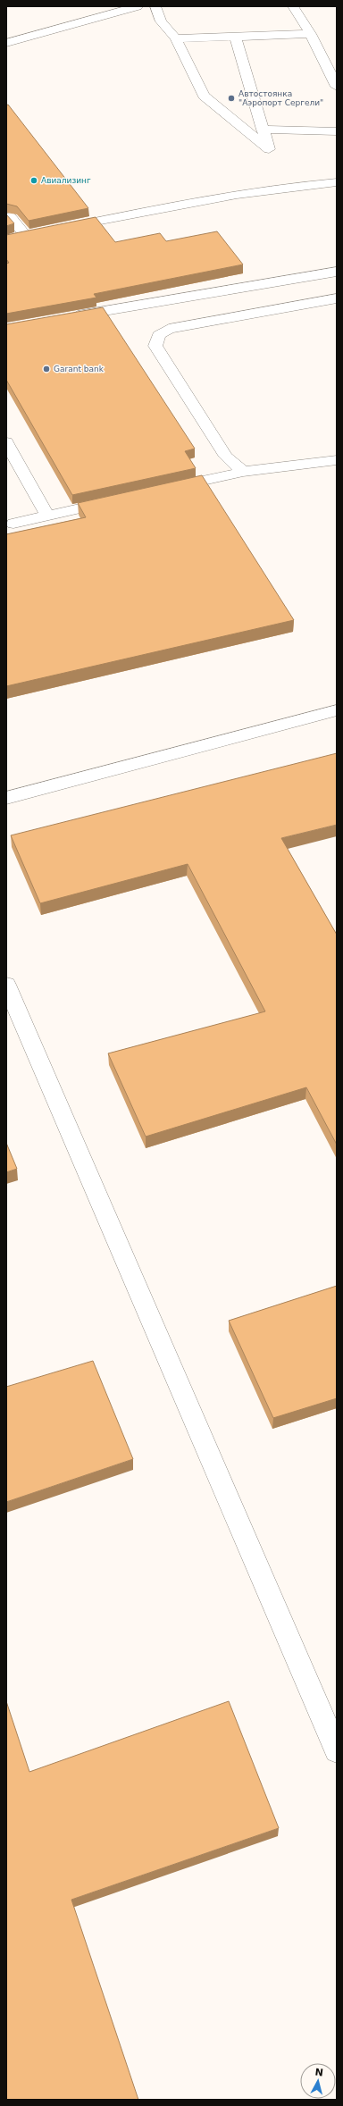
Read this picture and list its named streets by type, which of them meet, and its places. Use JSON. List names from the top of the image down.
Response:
{
  "places": ["Автостоянка \"Аэропорт Сергели\"", "Авиализинг", "Garant bank"],
  "north": "top"
}
